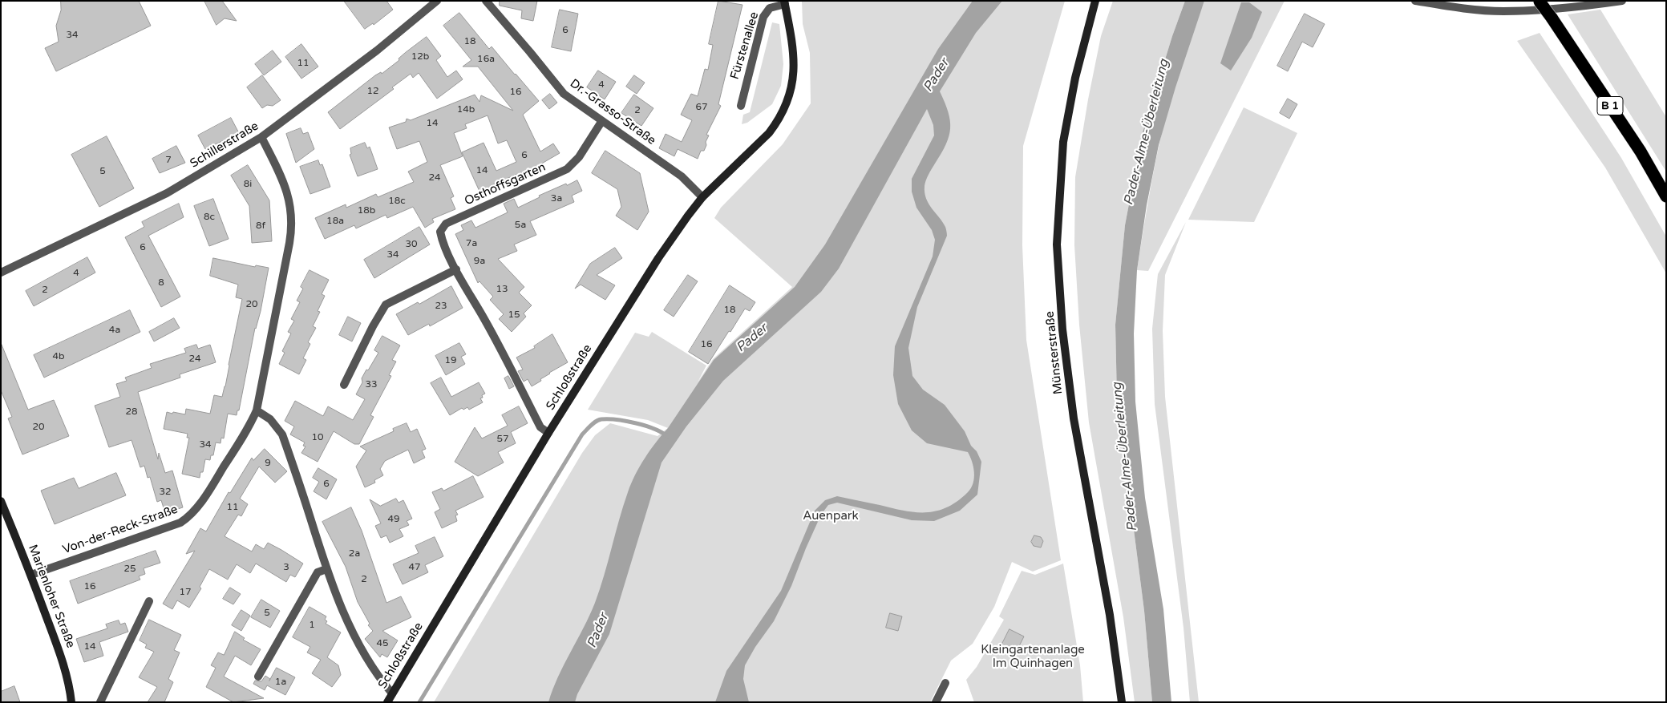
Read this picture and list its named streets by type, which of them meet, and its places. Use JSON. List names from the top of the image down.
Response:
{
  "streets": {
    "highway": ["B 1"],
    "street": [
      "Fürstenallee",
      "Dr.-Grasso-Straße",
      "Schillerstraße",
      "Osthoffsgarten",
      "Münsterstraße",
      "Schloßstraße",
      "Von-der-Reck-Straße",
      "Marienloher Straße"
    ]
  },
  "crossings": [
    ["Fürstenallee", "Schloßstraße"],
    ["Dr.-Grasso-Straße", "Osthoffsgarten"],
    ["Dr.-Grasso-Straße", "Schloßstraße"],
    ["Schillerstraße", "Von-der-Reck-Straße"],
    ["Osthoffsgarten", "Schloßstraße"],
    ["Von-der-Reck-Straße", "Marienloher Straße"]
  ],
  "water": ["Pader", "Pader-Alme-Überleitung"],
  "parks": ["Auenpark", "Kleingartenanlage Im Quinhagen"],
  "house_numbers": [
    "6",
    "34",
    "18",
    "12b",
    "16a",
    "11",
    "4",
    "12",
    "16",
    "67",
    "14b",
    "2",
    "14",
    "6",
    "7",
    "14",
    "5",
    "24",
    "8i",
    "3a",
    "18c",
    "18b",
    "8c",
    "18a",
    "5a",
    "8f",
    "7a",
    "30",
    "6",
    "34",
    "9a",
    "4",
    "8",
    "13",
    "2",
    "20",
    "23",
    "18",
    "15",
    "4a",
    "16",
    "4b",
    "24",
    "19",
    "33",
    "28",
    "20",
    "10",
    "57",
    "34",
    "9",
    "6",
    "32",
    "11",
    "49",
    "2a",
    "3",
    "47",
    "25",
    "2",
    "16",
    "17",
    "5",
    "1",
    "45",
    "14",
    "1a"
  ]
}
